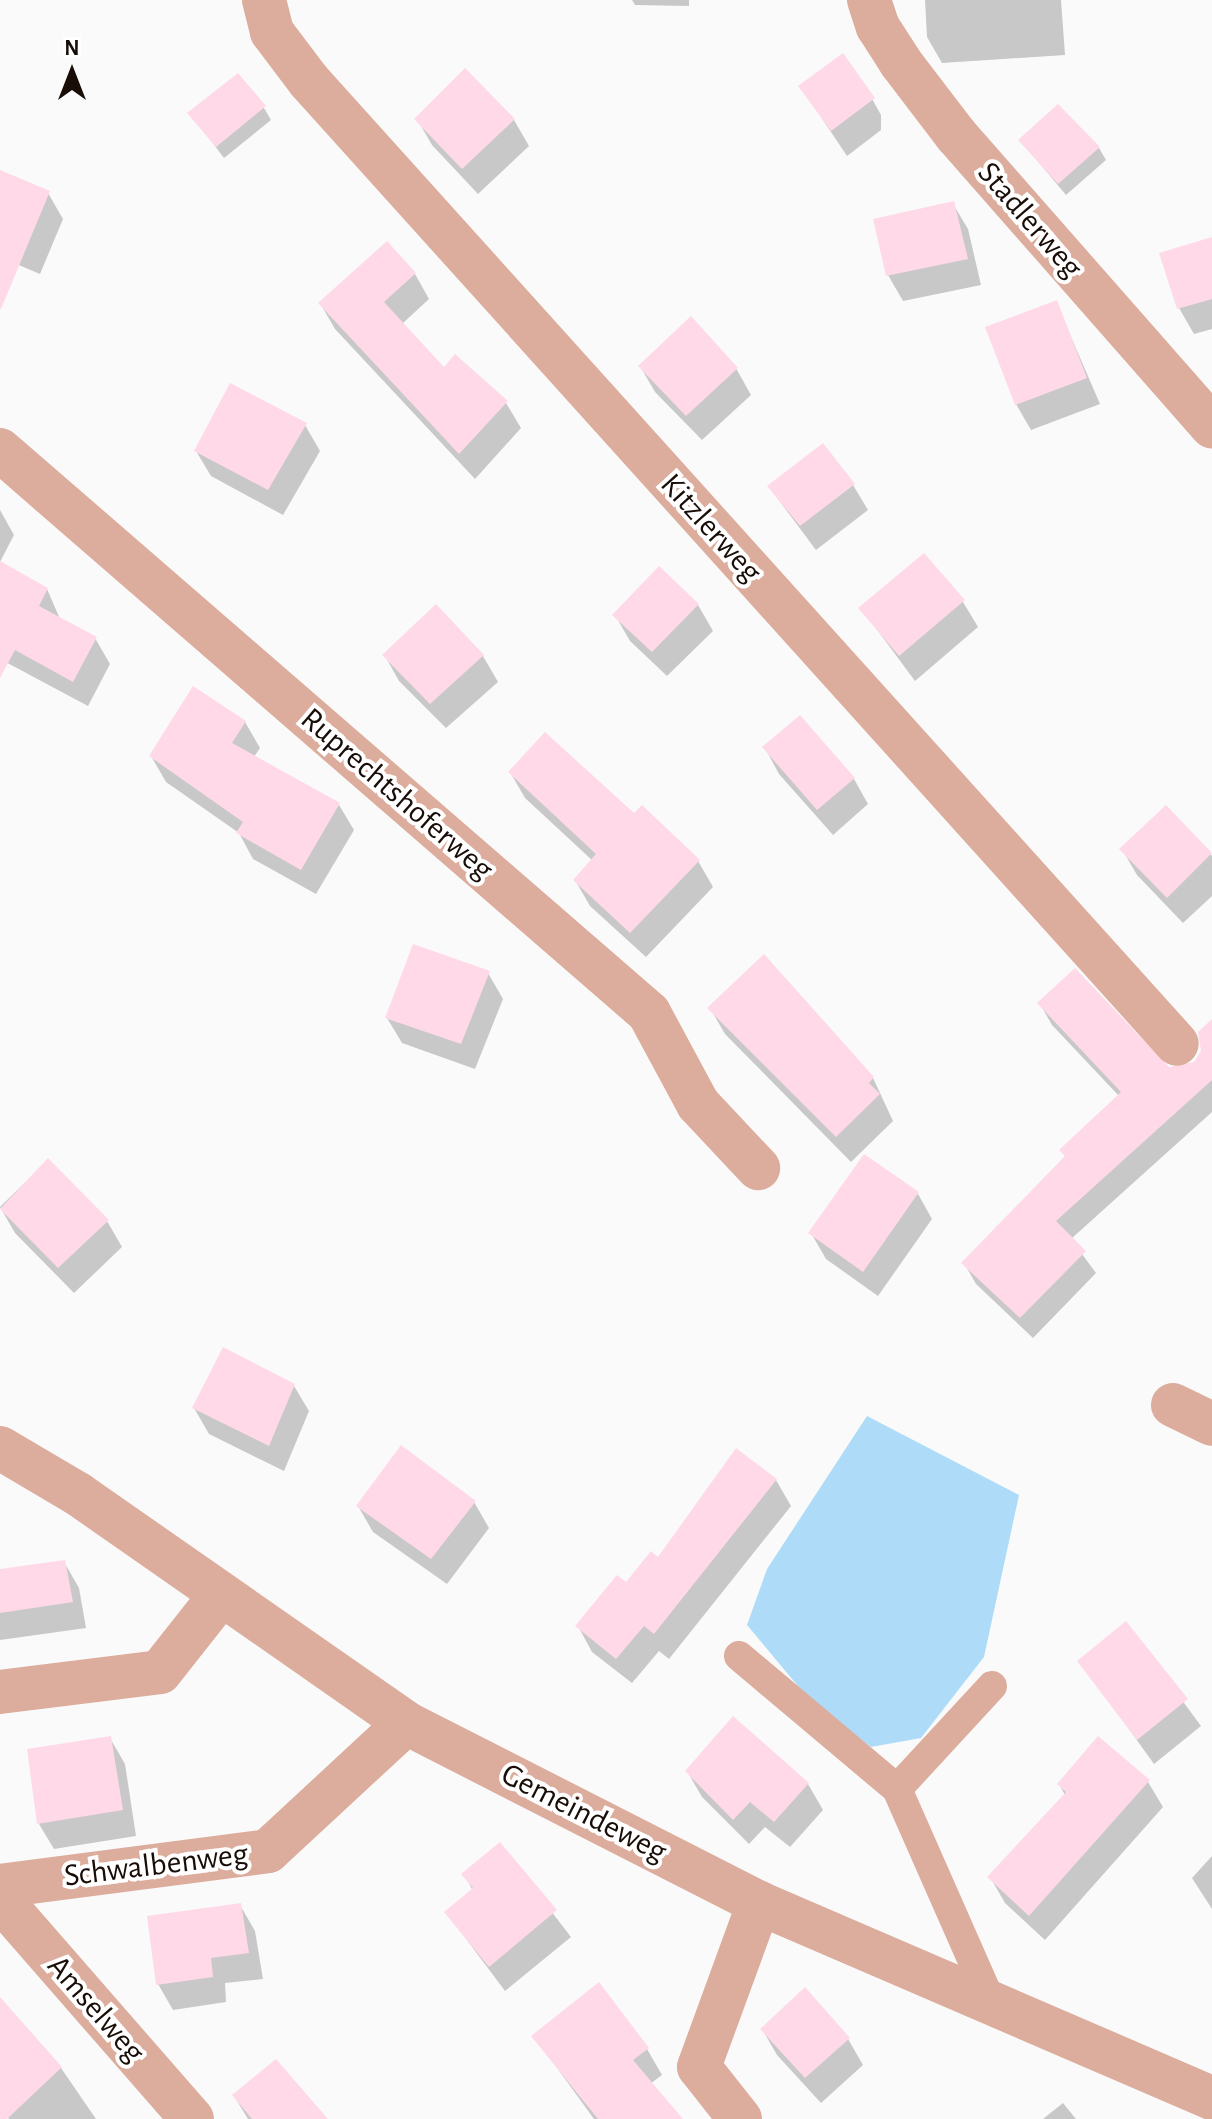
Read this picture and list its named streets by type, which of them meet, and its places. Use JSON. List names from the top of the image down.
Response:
{
  "streets": {
    "street": [
      "Stadlerweg",
      "Kitzlerweg",
      "Ruprechtshoferweg",
      "Gemeindeweg",
      "Schwalbenweg",
      "Amselweg"
    ]
  },
  "crossings": [
    ["Gemeindeweg", "Schwalbenweg"]
  ],
  "north": "top"
}
